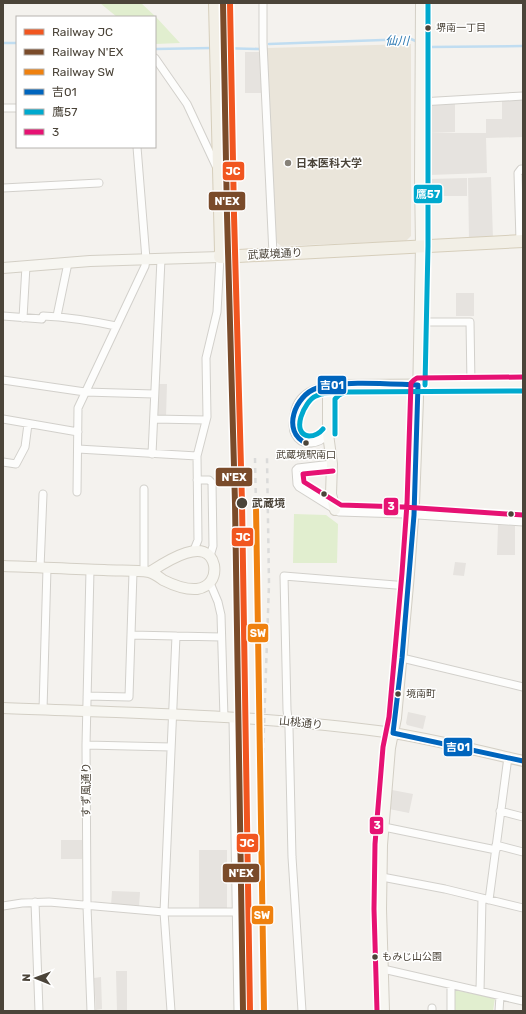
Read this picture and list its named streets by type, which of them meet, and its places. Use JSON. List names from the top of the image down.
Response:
{
  "streets": {
    "main road": ["武蔵境通り"],
    "street": ["山桃通り", "すず風通り"]
  },
  "crossings": [
    ["山桃通り", "すず風通り"]
  ],
  "water": ["仙川"],
  "places": [
    "堺南一丁目",
    "日本医科大学",
    "武蔵境駅南口",
    "武蔵境",
    "境南町",
    "もみじ山公園"
  ],
  "lines": [
    "rail line JC",
    "rail line N'EX",
    "transit line 鷹57",
    "transit line 3",
    "transit line 吉01",
    "rail line SW"
  ],
  "legend": [
    "Railway JC",
    "Railway N'EX",
    "Railway SW",
    "吉01",
    "鷹57",
    "3"
  ],
  "north": "left"
}
